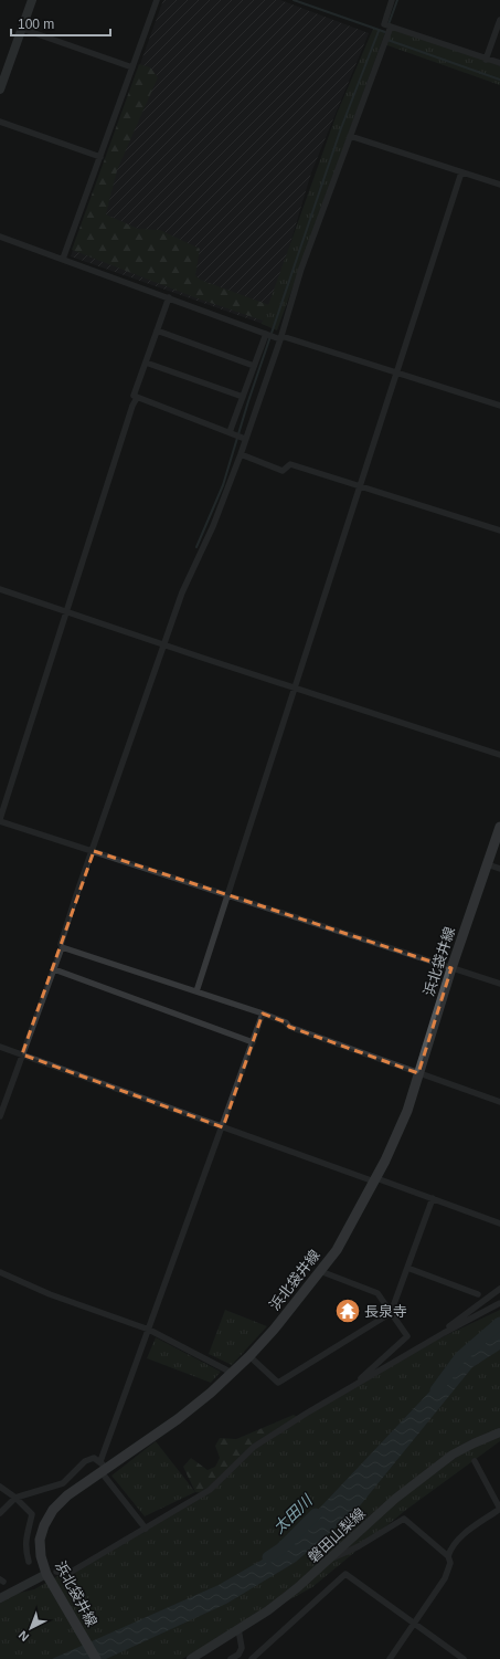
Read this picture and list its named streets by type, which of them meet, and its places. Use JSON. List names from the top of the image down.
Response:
{
  "streets": {
    "main road": ["浜北袋井線", "磐田山梨線"]
  },
  "water": ["太田川"],
  "places": {
    "temple": ["長泉寺"]
  },
  "scale_bar": "100 m",
  "north": "bottom left"
}
